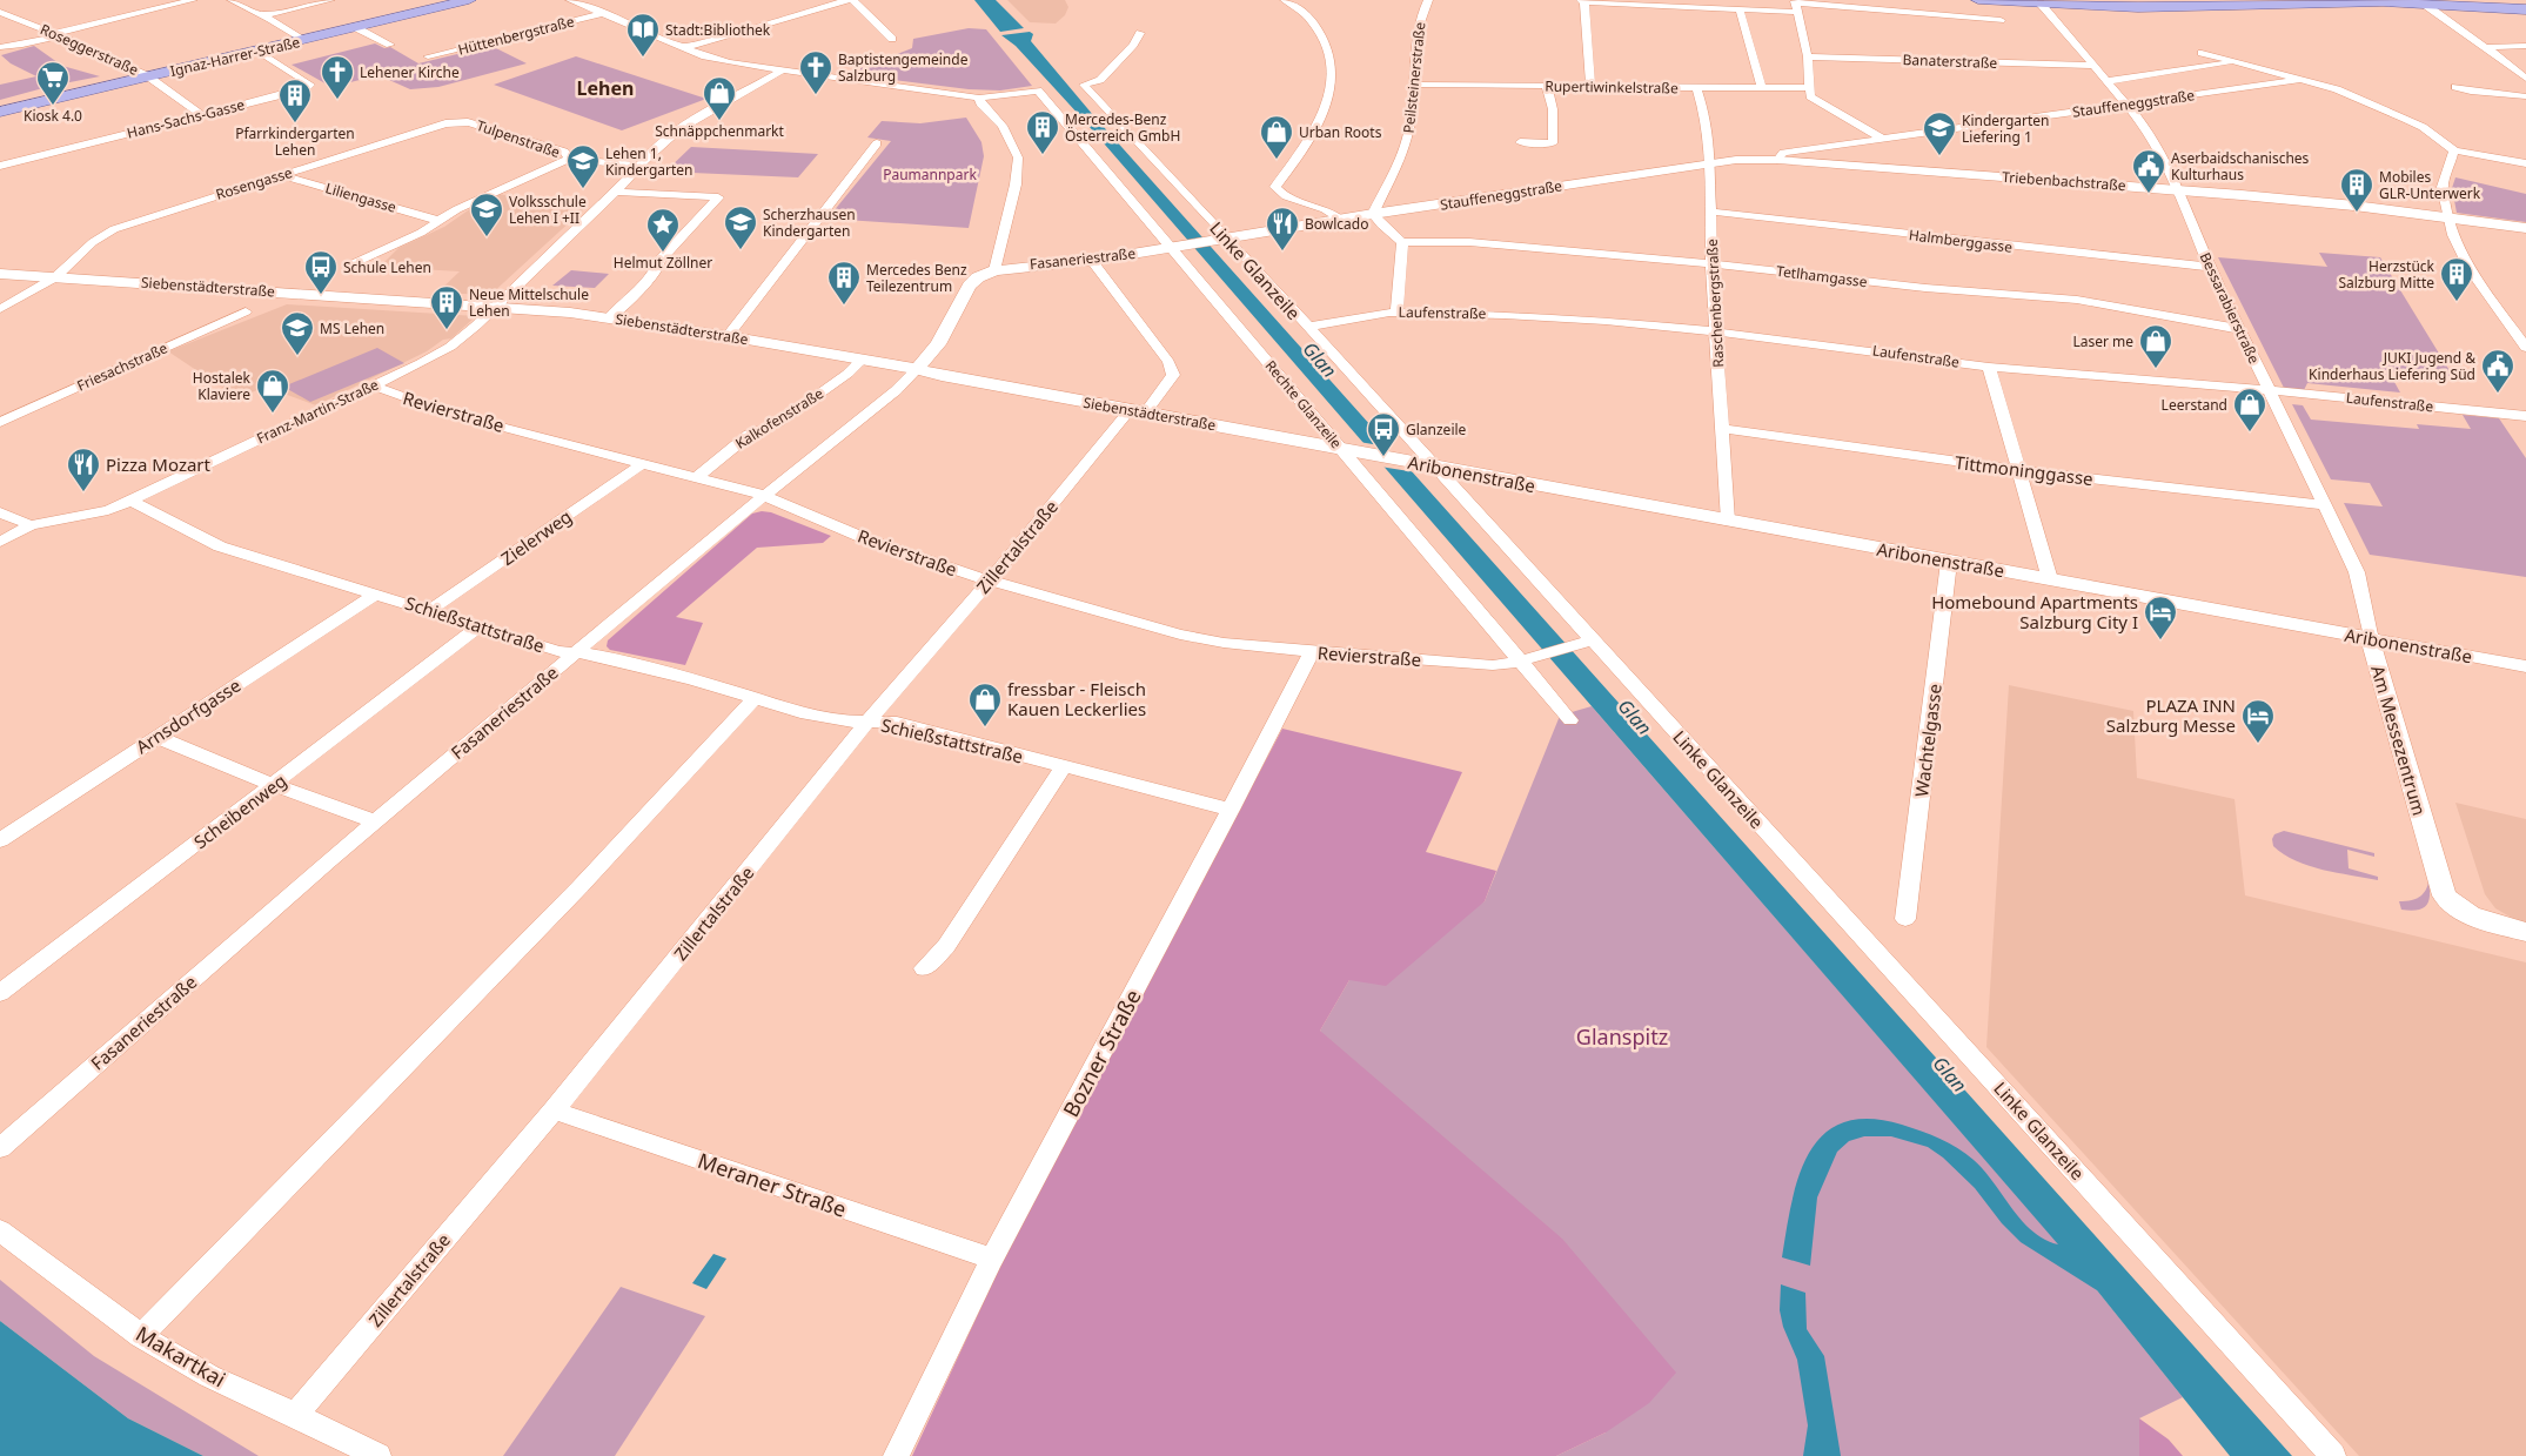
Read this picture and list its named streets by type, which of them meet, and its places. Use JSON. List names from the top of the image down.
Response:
{
  "streets": {
    "main road": ["Ignaz-Harrer-Straße"],
    "street": [
      "Hüttenbergstraße",
      "Roseggerstraße",
      "Banaterstraße",
      "Peilsteinerstraße",
      "Rupertiwinkelstraße",
      "Stauffeneggstraße",
      "Hans-Sachs-Gasse",
      "Tulpenstraße",
      "Triebenbachstraße",
      "Rosengasse",
      "Liliengasse",
      "Halmberggasse",
      "Fasaneriestraße",
      "Linke Glanzeile",
      "Tetlhamgasse",
      "Siebenstädterstraße",
      "Raschenbergstraße",
      "Bessarabierstraße",
      "Laufenstraße",
      "Friesachstraße",
      "Rechte Glanzeile",
      "Franz-Martin-Straße",
      "Revierstraße",
      "Kalkofenstraße",
      "Tittmoninggasse",
      "Aribonenstraße",
      "Zielerweg",
      "Zillertalstraße",
      "Schießstattstraße",
      "Arnsdorfgasse",
      "Wachtelgasse",
      "Am Messezentrum",
      "Scheibenweg",
      "Bozner Straße",
      "Meraner Straße",
      "Makartkai"
    ]
  },
  "crossings": [
    ["Roseggerstraße", "Ignaz-Harrer-Straße"],
    ["Roseggerstraße", "Hans-Sachs-Gasse"],
    ["Ignaz-Harrer-Straße", "Hans-Sachs-Gasse"],
    ["Banaterstraße", "Bessarabierstraße"],
    ["Peilsteinerstraße", "Rupertiwinkelstraße"],
    ["Peilsteinerstraße", "Stauffeneggstraße"],
    ["Rupertiwinkelstraße", "Raschenbergstraße"],
    ["Stauffeneggstraße", "Triebenbachstraße"],
    ["Stauffeneggstraße", "Fasaneriestraße"],
    ["Stauffeneggstraße", "Linke Glanzeile"],
    ["Stauffeneggstraße", "Raschenbergstraße"],
    ["Stauffeneggstraße", "Bessarabierstraße"],
    ["Stauffeneggstraße", "Rechte Glanzeile"],
    ["Tulpenstraße", "Rosengasse"],
    ["Tulpenstraße", "Franz-Martin-Straße"],
    ["Triebenbachstraße", "Bessarabierstraße"],
    ["Rosengasse", "Liliengasse"],
    ["Rosengasse", "Siebenstädterstraße"],
    ["Halmberggasse", "Raschenbergstraße"],
    ["Halmberggasse", "Bessarabierstraße"],
    ["Fasaneriestraße", "Siebenstädterstraße"],
    ["Fasaneriestraße", "Rechte Glanzeile"],
    ["Fasaneriestraße", "Revierstraße"],
    ["Fasaneriestraße", "Zillertalstraße"],
    ["Fasaneriestraße", "Schießstattstraße"],
    ["Linke Glanzeile", "Laufenstraße"],
    ["Linke Glanzeile", "Revierstraße"],
    ["Linke Glanzeile", "Aribonenstraße"],
    ["Tetlhamgasse", "Raschenbergstraße"],
    ["Tetlhamgasse", "Bessarabierstraße"],
    ["Siebenstädterstraße", "Rechte Glanzeile"],
    ["Siebenstädterstraße", "Franz-Martin-Straße"],
    ["Siebenstädterstraße", "Kalkofenstraße"],
    ["Siebenstädterstraße", "Aribonenstraße"],
    ["Siebenstädterstraße", "Zillertalstraße"],
    ["Raschenbergstraße", "Laufenstraße"],
    ["Raschenbergstraße", "Tittmoninggasse"],
    ["Raschenbergstraße", "Aribonenstraße"],
    ["Bessarabierstraße", "Laufenstraße"],
    ["Bessarabierstraße", "Tittmoninggasse"],
    ["Bessarabierstraße", "Aribonenstraße"],
    ["Bessarabierstraße", "Am Messezentrum"],
    ["Rechte Glanzeile", "Revierstraße"],
    ["Rechte Glanzeile", "Aribonenstraße"],
    ["Franz-Martin-Straße", "Revierstraße"],
    ["Franz-Martin-Straße", "Schießstattstraße"],
    ["Revierstraße", "Kalkofenstraße"],
    ["Revierstraße", "Zielerweg"],
    ["Revierstraße", "Zillertalstraße"],
    ["Revierstraße", "Bozner Straße"],
    ["Aribonenstraße", "Wachtelgasse"],
    ["Aribonenstraße", "Am Messezentrum"],
    ["Zielerweg", "Schießstattstraße"],
    ["Zillertalstraße", "Schießstattstraße"],
    ["Zillertalstraße", "Meraner Straße"],
    ["Zillertalstraße", "Makartkai"],
    ["Schießstattstraße", "Arnsdorfgasse"],
    ["Schießstattstraße", "Scheibenweg"],
    ["Schießstattstraße", "Bozner Straße"],
    ["Bozner Straße", "Meraner Straße"]
  ],
  "districts": ["Lehen"],
  "water": ["Glan"],
  "parks": ["Paumannpark", "Glanspitz"],
  "places": {
    "library": ["Stadt:Bibliothek"],
    "church": ["Baptistengemeinde Salzburg", "Lehener Kirche"],
    "supermarket": ["Kiosk 4.0"],
    "shop": [
      "Schnäppchenmarkt",
      "Urban Roots",
      "Laser me",
      "Hostalek Klaviere",
      "Leerstand",
      "fressbar - Fleisch Kauen Leckerlies"
    ],
    "building": [
      "Pfarrkindergarten Lehen",
      "Mercedes-Benz Österreich GmbH",
      "Mobiles GLR-Unterwerk",
      "Herzstück Salzburg Mitte",
      "Mercedes Benz Teilezentrum",
      "Neue Mittelschule Lehen"
    ],
    "school or university": [
      "Kindergarten Liefering 1",
      "Lehen 1, Kindergarten",
      "Volksschule Lehen I +II",
      "Scherzhausen Kindergarten",
      "MS Lehen"
    ],
    "public building": ["Aserbaidschanisches Kulturhaus", "JUKI Jugend & Kinderhaus Liefering Süd"],
    "restaurant": ["Bowlcado", "Pizza Mozart"],
    "place": ["Helmut Zöllner"],
    "bus stop": ["Schule Lehen", "Glanzeile"],
    "hotel": ["Homebound Apartments Salzburg City I", "PLAZA INN Salzburg Messe"]
  }
}
